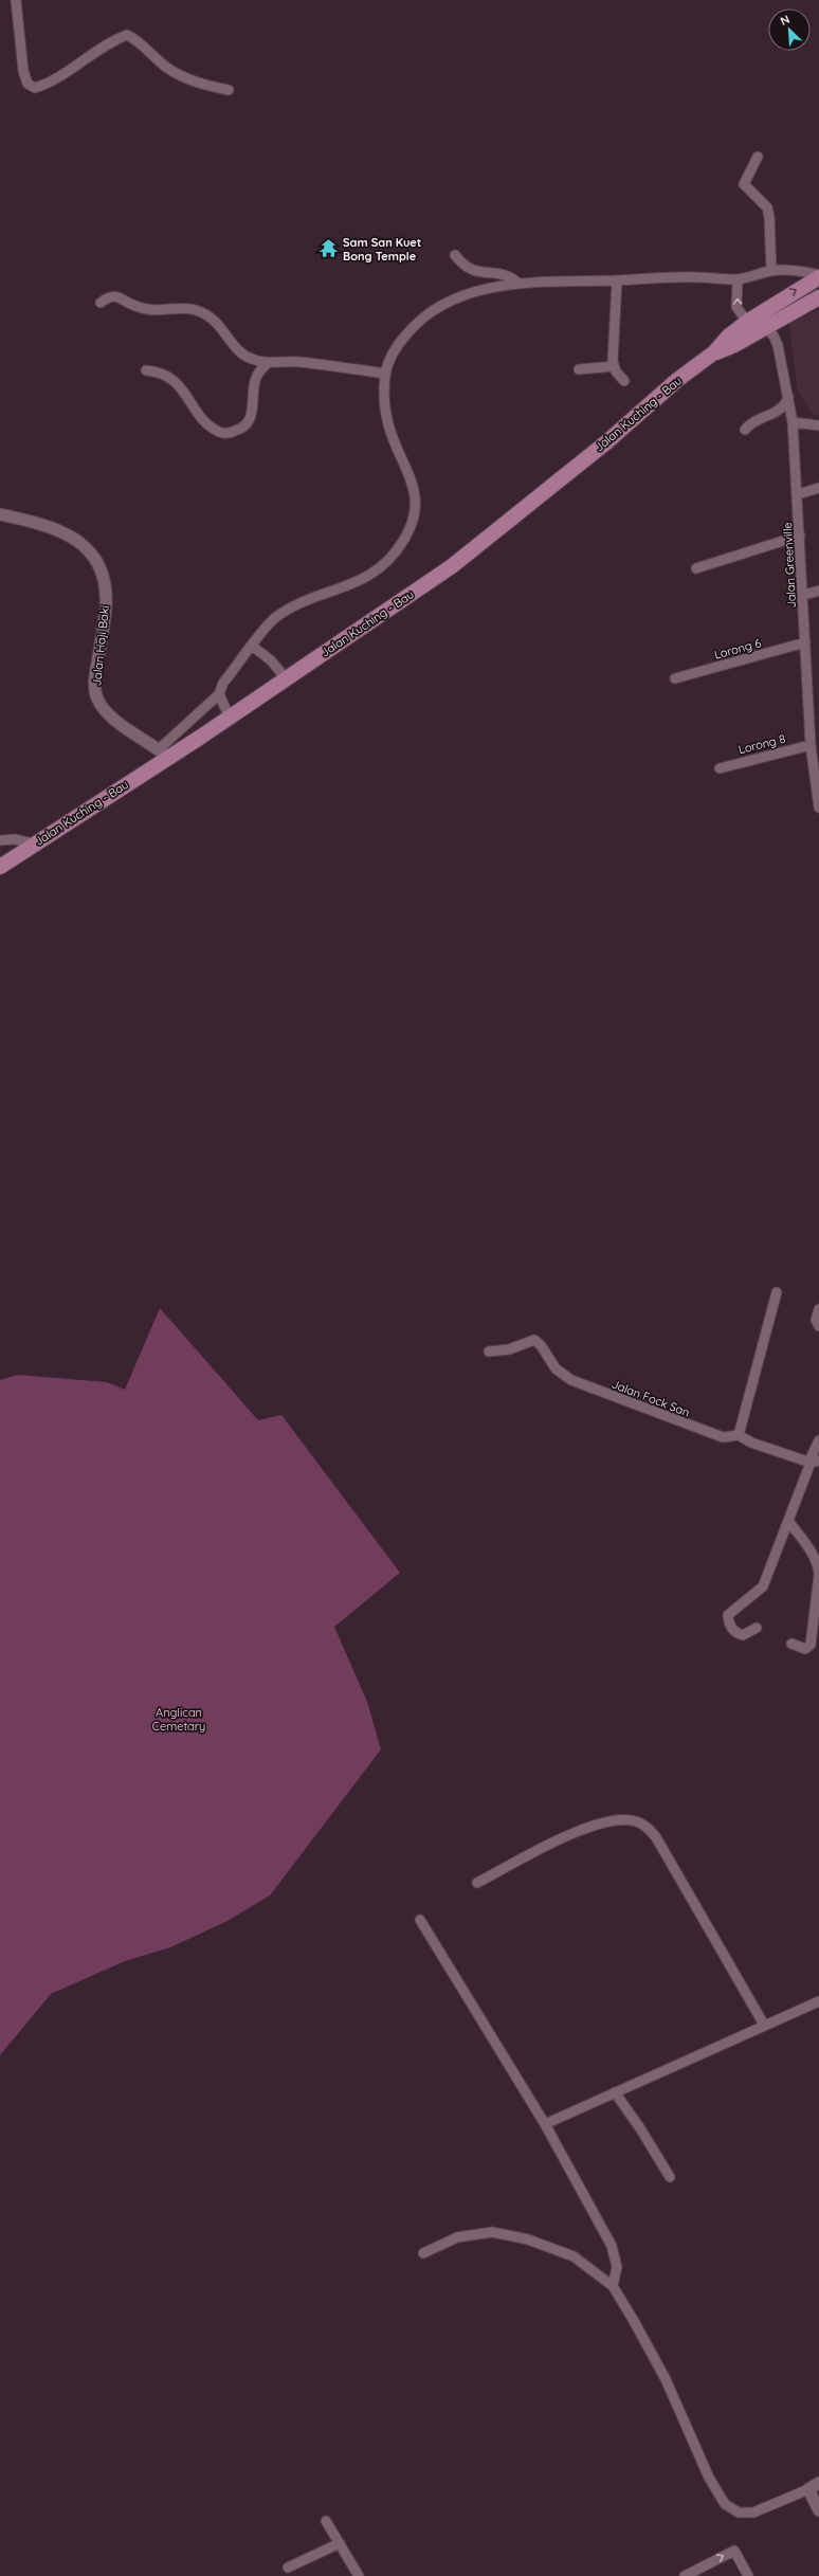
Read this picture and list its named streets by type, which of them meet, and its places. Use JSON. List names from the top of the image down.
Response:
{
  "streets": {
    "main road": ["Jalan Kuching - Bau"],
    "street": [
      "Jalan Greenville",
      "Jalan Haji Baki",
      "Lorong 6",
      "Lorong 8",
      "Jalan Fock San"
    ]
  },
  "crossings": [
    ["Jalan Kuching - Bau", "Jalan Greenville"],
    ["Jalan Kuching - Bau", "Jalan Haji Baki"],
    ["Jalan Greenville", "Lorong 6"],
    ["Jalan Greenville", "Lorong 8"]
  ],
  "parks": ["Anglican Cemetary"],
  "places": {
    "temple": ["Sam San Kuet Bong Temple"]
  },
  "north": "top left"
}
